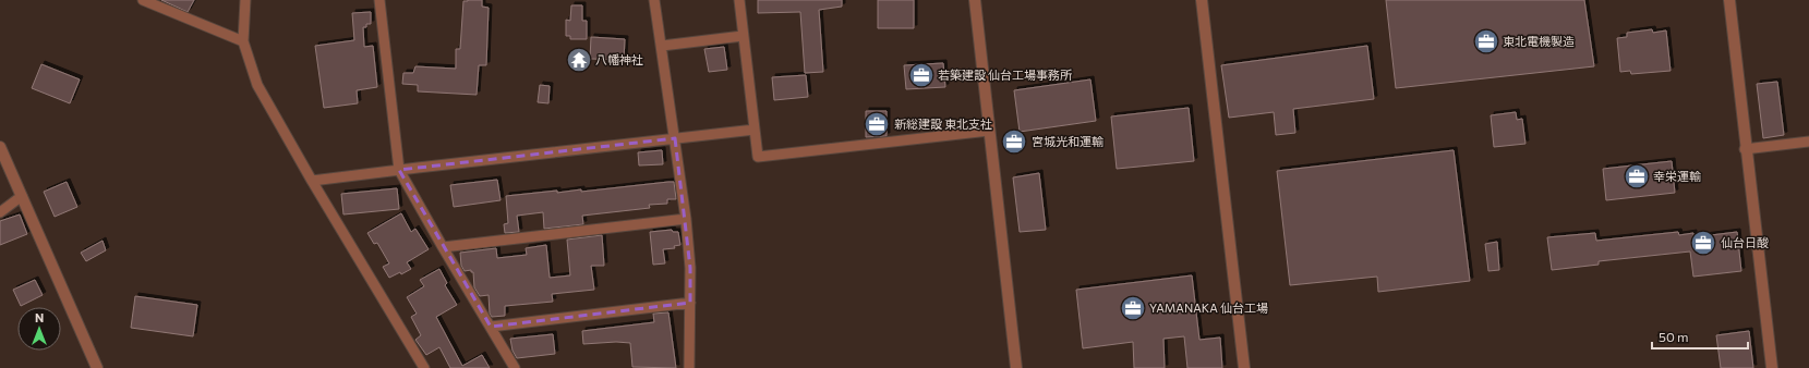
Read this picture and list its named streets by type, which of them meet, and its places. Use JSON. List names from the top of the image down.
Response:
{
  "places": {
    "office": [
      "東北電機製造",
      "若築建設 仙台工場事務所",
      "新総建設 東北支社",
      "宮城光和運輸",
      "幸栄運輸",
      "仙台日酸",
      "YAMANAKA 仙台工場"
    ],
    "temple": ["八幡神社"]
  },
  "scale_bar": "50 m",
  "north": "top"
}
